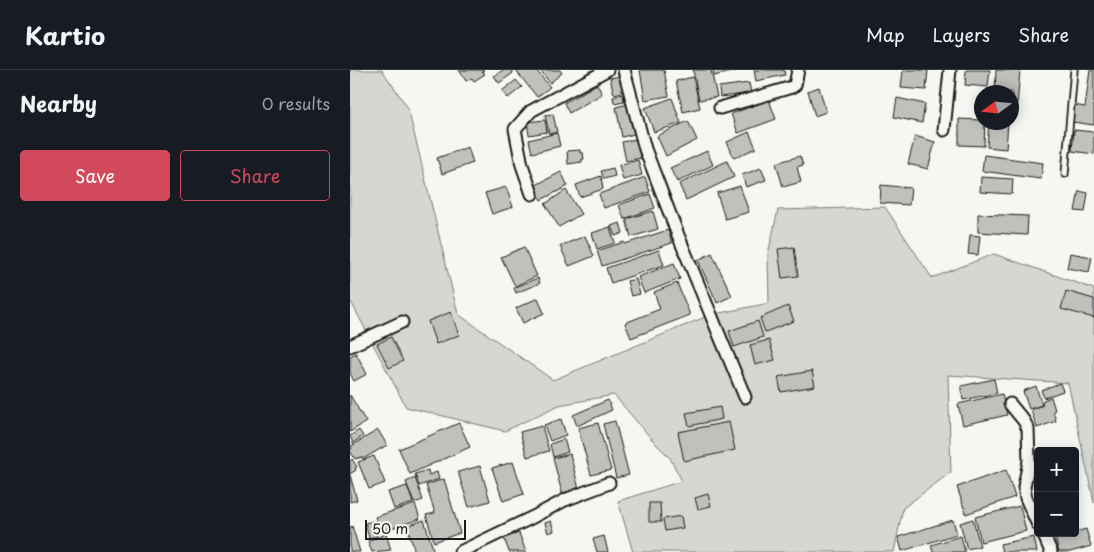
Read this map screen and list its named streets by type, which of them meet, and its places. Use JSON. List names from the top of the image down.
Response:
{
  "scale_bar": "50 m",
  "north": "left",
  "page": {
    "header": "Kartio",
    "nav": ["Map", "Layers", "Share"],
    "heading": ["Nearby", "0 results"],
    "buttons": ["Save", "Share"],
    "map_buttons": ["+", "−"],
    "scale": "50 m"
  }
}
